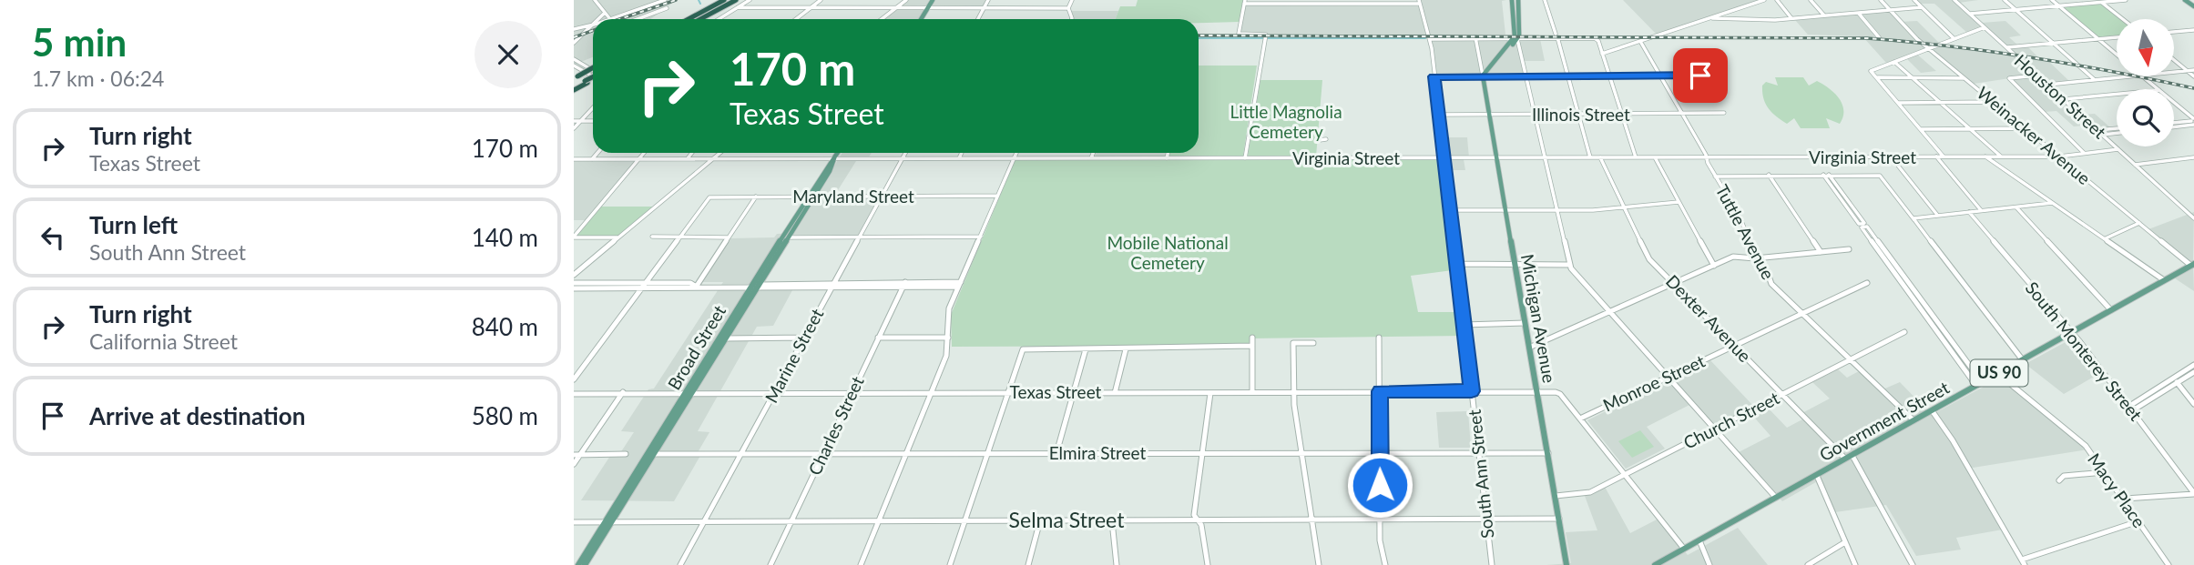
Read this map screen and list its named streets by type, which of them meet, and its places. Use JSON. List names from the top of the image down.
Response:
{
  "streets": {
    "main road": [
      "Michigan Avenue",
      "Broad Street",
      "US 90",
      "Government Street"
    ],
    "street": [
      "Houston Street",
      "Illinois Street",
      "Weinacker Avenue",
      "Virginia Street",
      "Maryland Street",
      "Tuttle Avenue",
      "Dexter Avenue",
      "South Monterey Street",
      "Marine Street",
      "Monroe Street",
      "Texas Street",
      "Church Street",
      "Charles Street",
      "Elmira Street",
      "South Ann Street",
      "Macy Place",
      "Selma Street"
    ]
  },
  "crossings": [
    ["Houston Street", "Virginia Street"],
    ["Illinois Street", "Tuttle Avenue"],
    ["Illinois Street", "Michigan Avenue"],
    ["Illinois Street", "South Ann Street"],
    ["Weinacker Avenue", "Virginia Street"],
    ["Weinacker Avenue", "Government Street"],
    ["Virginia Street", "Tuttle Avenue"],
    ["Virginia Street", "Michigan Avenue"],
    ["Virginia Street", "Dexter Avenue"],
    ["Virginia Street", "Broad Street"],
    ["Virginia Street", "Marine Street"],
    ["Virginia Street", "South Ann Street"],
    ["Maryland Street", "Broad Street"],
    ["Maryland Street", "Marine Street"],
    ["Tuttle Avenue", "Monroe Street"],
    ["Tuttle Avenue", "Church Street"],
    ["Tuttle Avenue", "Government Street"],
    ["Michigan Avenue", "Texas Street"],
    ["Michigan Avenue", "Church Street"],
    ["Michigan Avenue", "Elmira Street"],
    ["Michigan Avenue", "Selma Street"],
    ["Dexter Avenue", "Monroe Street"],
    ["Dexter Avenue", "Church Street"],
    ["Dexter Avenue", "Government Street"],
    ["Broad Street", "Texas Street"],
    ["South Monterey Street", "Government Street"],
    ["Marine Street", "Texas Street"],
    ["Marine Street", "Elmira Street"],
    ["Marine Street", "Selma Street"],
    ["Monroe Street", "Texas Street"],
    ["Texas Street", "Church Street"],
    ["Texas Street", "Government Street"],
    ["Texas Street", "Charles Street"],
    ["Texas Street", "South Ann Street"],
    ["Government Street", "Macy Place"],
    ["Charles Street", "Elmira Street"],
    ["Charles Street", "Selma Street"],
    ["Elmira Street", "South Ann Street"],
    ["South Ann Street", "Selma Street"]
  ],
  "parks": ["Little Magnolia Cemetery", "Mobile National Cemetery"],
  "north": "bottom",
  "page": {
    "heading": ["5 min", "1.7 km · 06:24"],
    "turn": ["170 m", "Texas Street"],
    "list": [
      {
        "name": "Turn right",
        "note": "Texas Street",
        "value": "170 m"
      },
      {
        "name": "Turn left",
        "note": "South Ann Street",
        "value": "140 m"
      },
      {
        "name": "Turn right",
        "note": "California Street",
        "value": "840 m"
      },
      {
        "name": "Arrive at destination",
        "value": "580 m"
      }
    ]
  }
}
